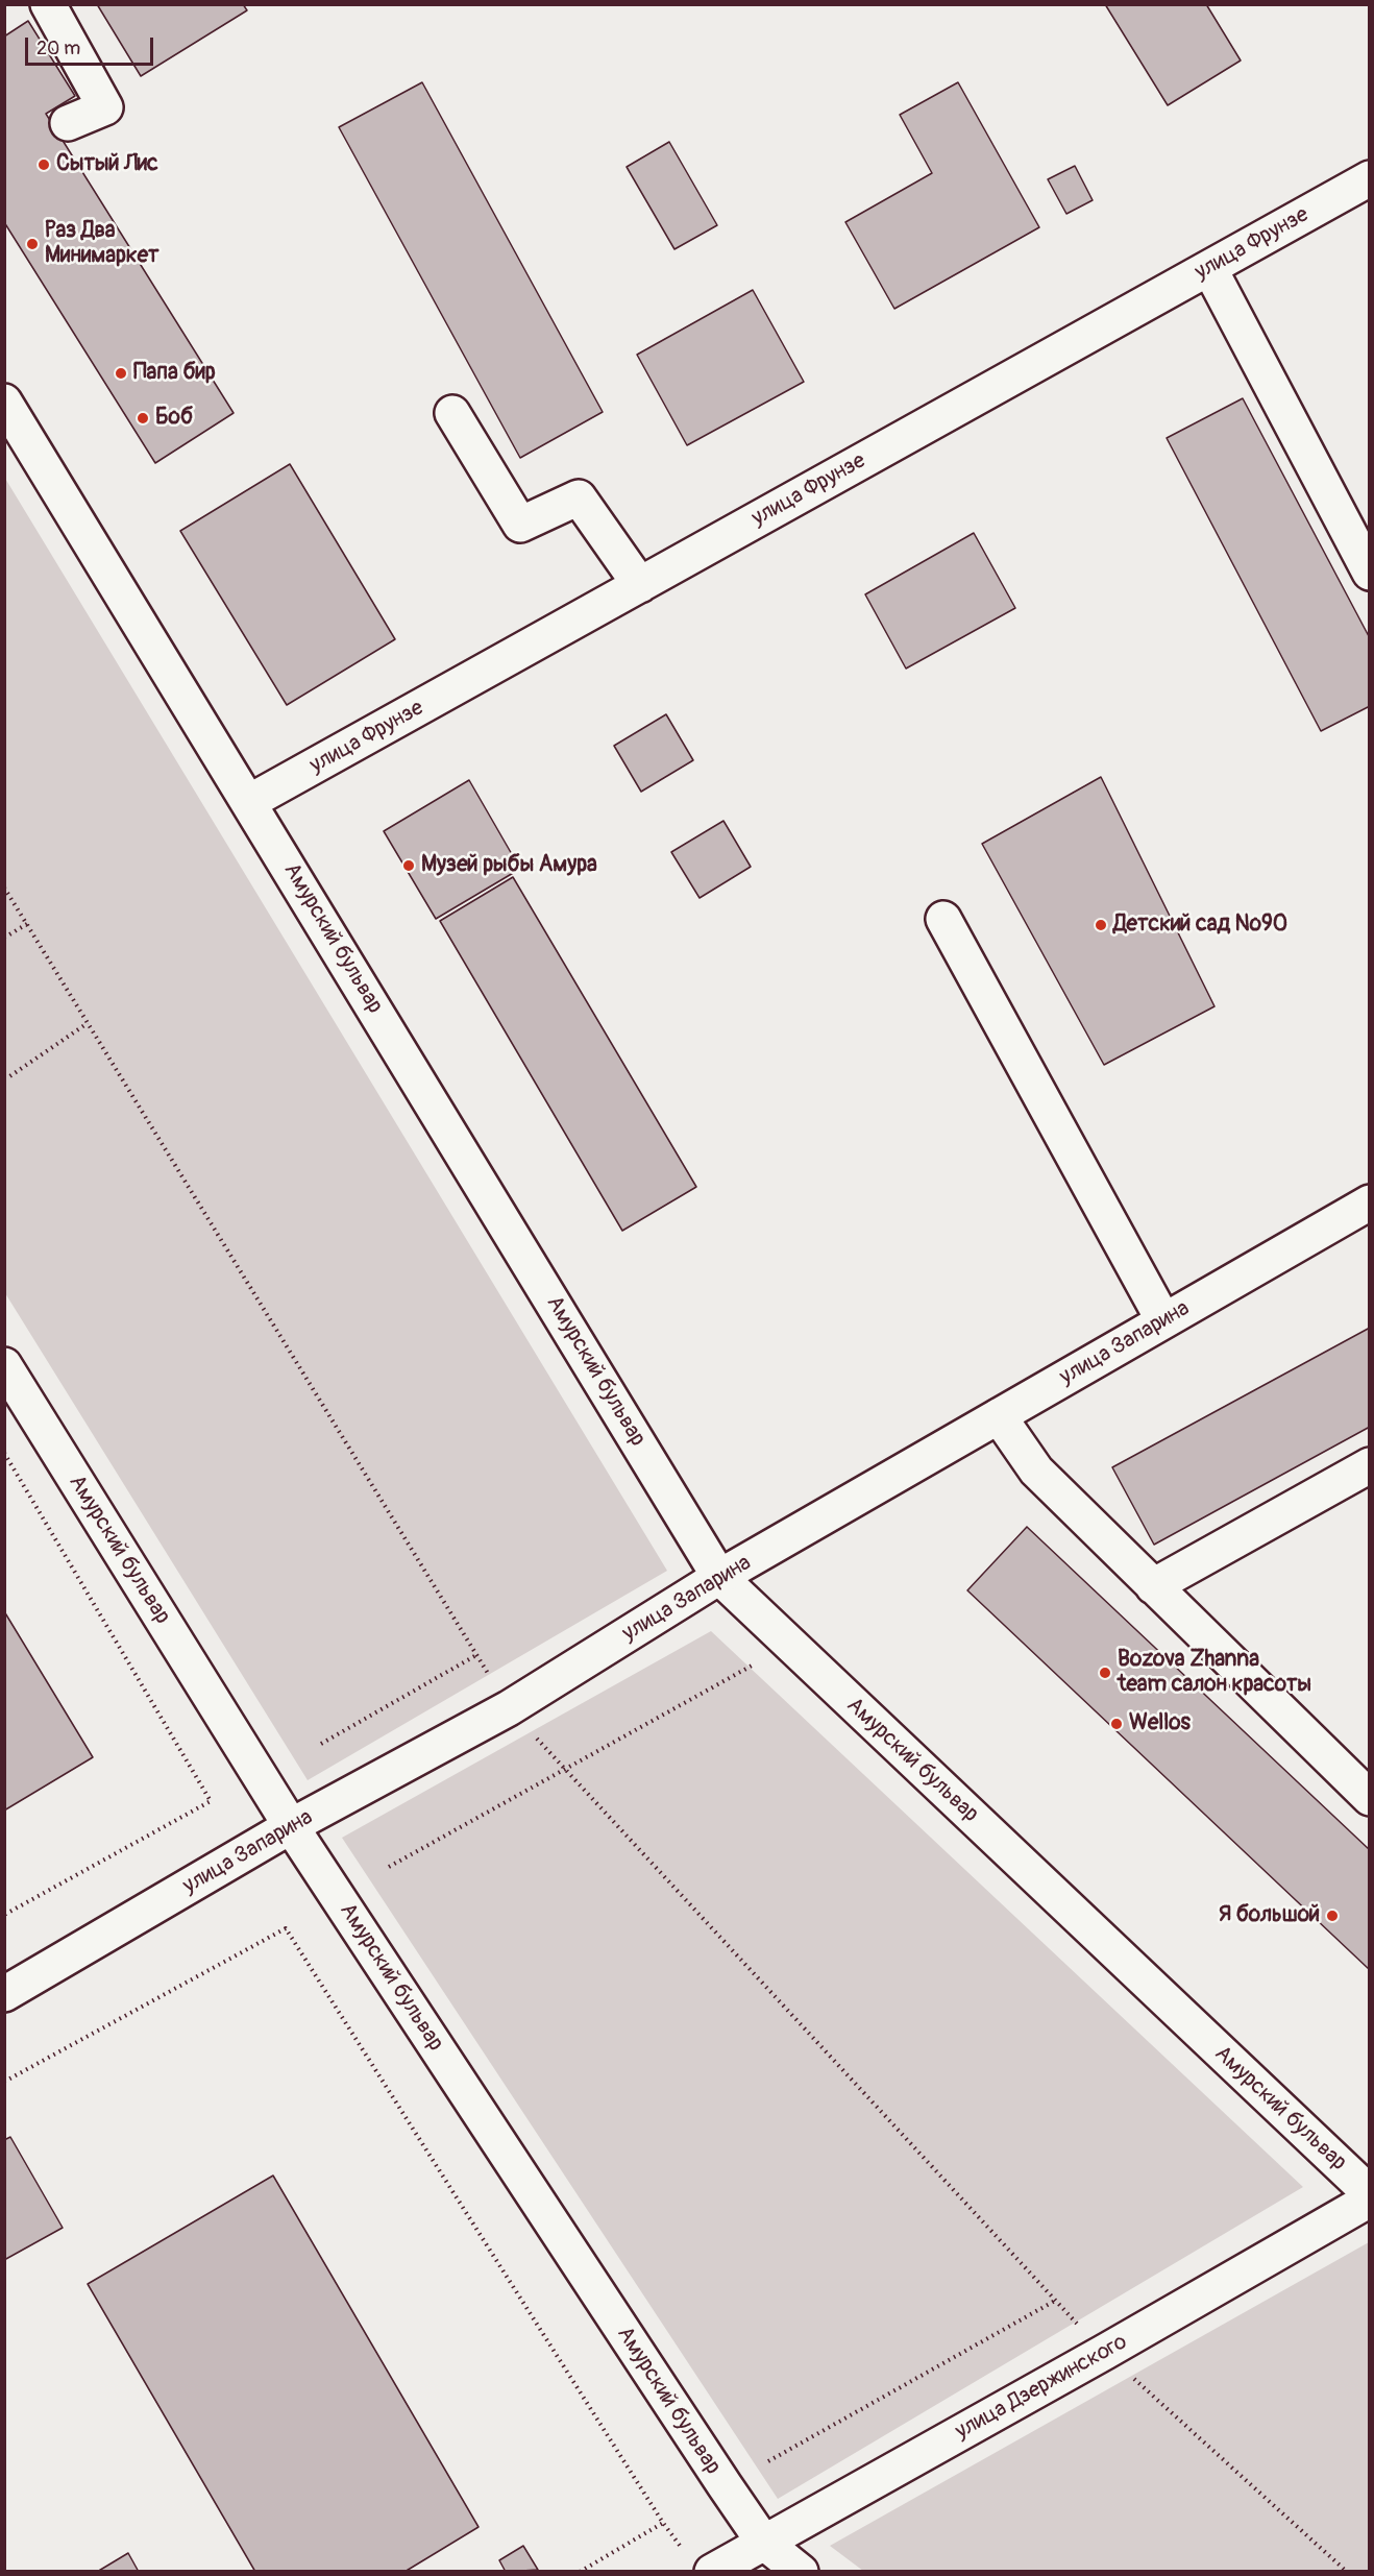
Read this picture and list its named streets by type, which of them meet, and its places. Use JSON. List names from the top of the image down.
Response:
{
  "streets": {
    "street": [
      "улица Фрунзе",
      "Амурский бульвар",
      "улица Запарина",
      "улица Дзержинского"
    ]
  },
  "crossings": [
    ["улица Фрунзе", "Амурский бульвар"],
    ["Амурский бульвар", "улица Запарина"],
    ["Амурский бульвар", "улица Дзержинского"]
  ],
  "places": [
    "Сытый Лис",
    "Раз Два Минимаркет",
    "Папа бир",
    "Боб",
    "Музей рыбы Амура",
    "Детский сад №90",
    "Bozova Zhanna team салон красоты",
    "Wellos",
    "Я большой"
  ],
  "scale_bar": "20 m"
}
